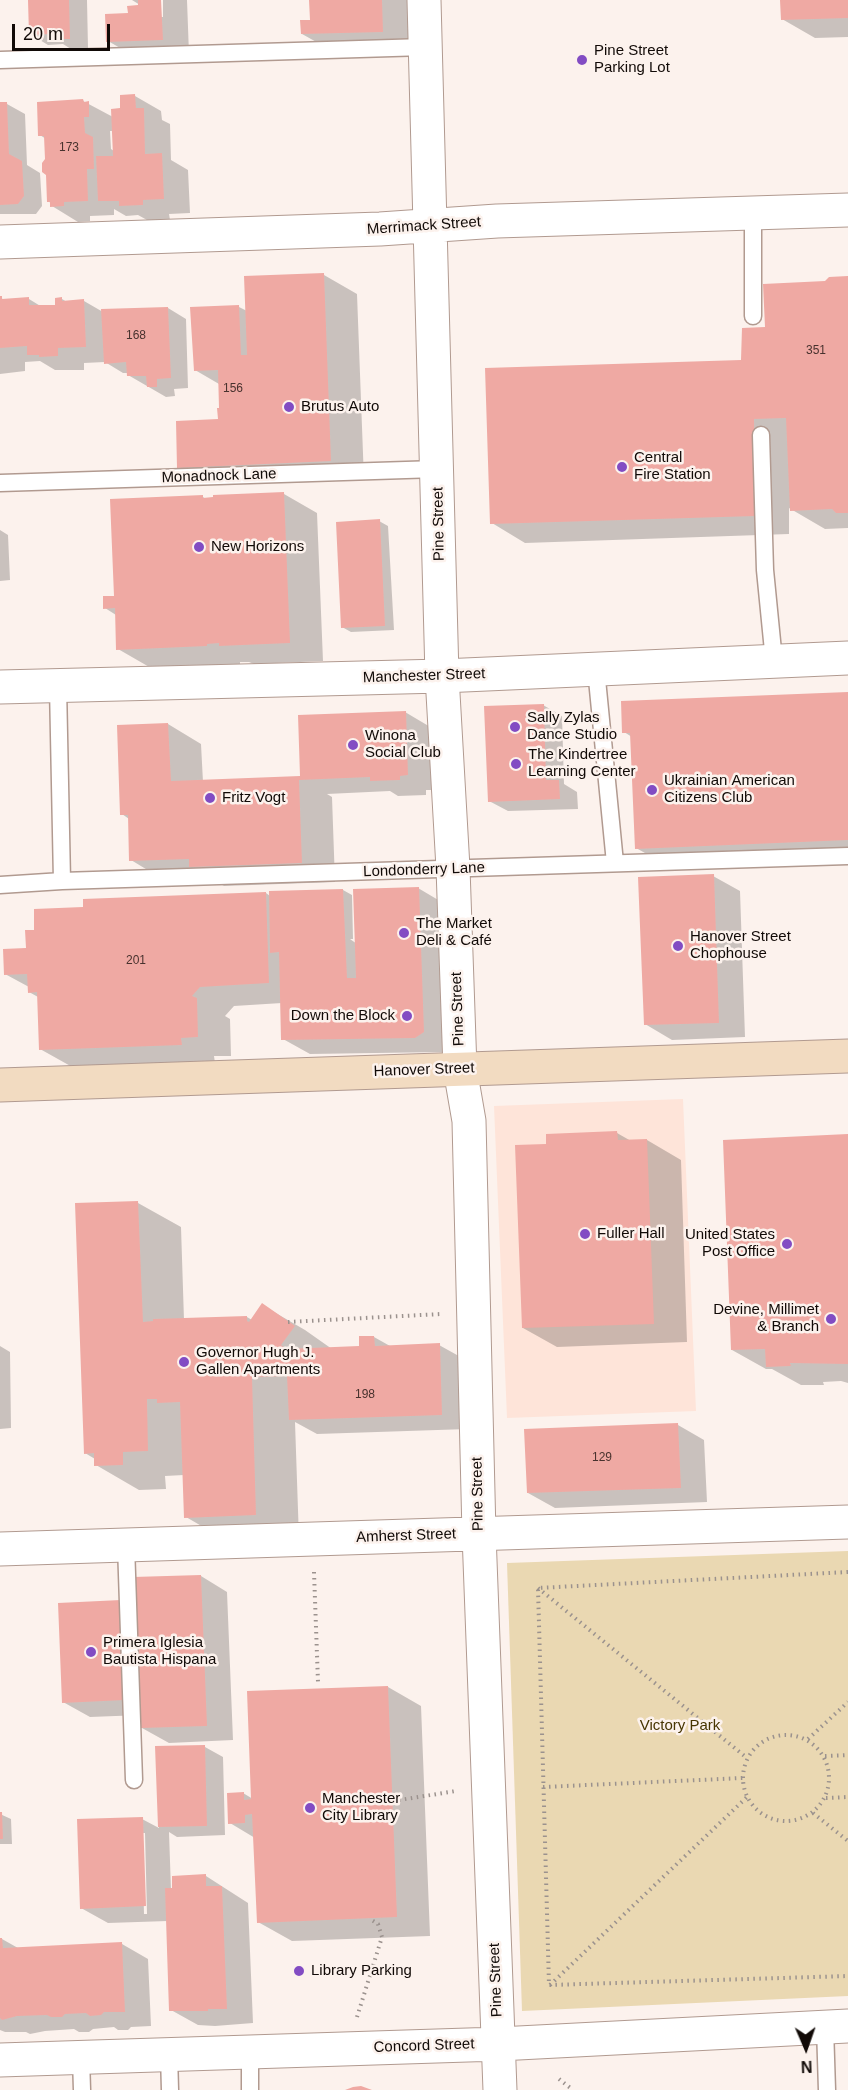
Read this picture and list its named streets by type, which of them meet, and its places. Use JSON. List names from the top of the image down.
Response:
{
  "streets": {
    "street": [
      "Merrimack Street",
      "Pine Street",
      "Manchester Street",
      "Hanover Street",
      "Amherst Street",
      "Concord Street"
    ],
    "lane": ["Monadnock Lane", "Londonderry Lane"]
  },
  "crossings": [
    ["Merrimack Street", "Pine Street"],
    ["Monadnock Lane", "Pine Street"],
    ["Pine Street", "Manchester Street"],
    ["Pine Street", "Londonderry Lane"],
    ["Pine Street", "Hanover Street"],
    ["Pine Street", "Amherst Street"],
    ["Pine Street", "Concord Street"]
  ],
  "parks": ["Victory Park"],
  "places": [
    "Pine Street Parking Lot",
    "Brutus Auto",
    "Central Fire Station",
    "New Horizons",
    "Sally Zylas Dance Studio",
    "Winona Social Club",
    "The Kindertree Learning Center",
    "Ukrainian American Citizens Club",
    "Fritz Vogt",
    "The Market Deli & Café",
    "Hanover Street Chophouse",
    "Down the Block",
    "Fuller Hall",
    "United States Post Office",
    "Devine, Millimet & Branch",
    "Governor Hugh J. Gallen Apartments",
    "Primera Iglesia Bautista Hispana",
    "Manchester City Library",
    "Library Parking"
  ],
  "house_numbers": [
    "173",
    "168",
    "351",
    "156",
    "201",
    "198",
    "129"
  ],
  "scale_bar": "20 m",
  "north": "bottom"
}
